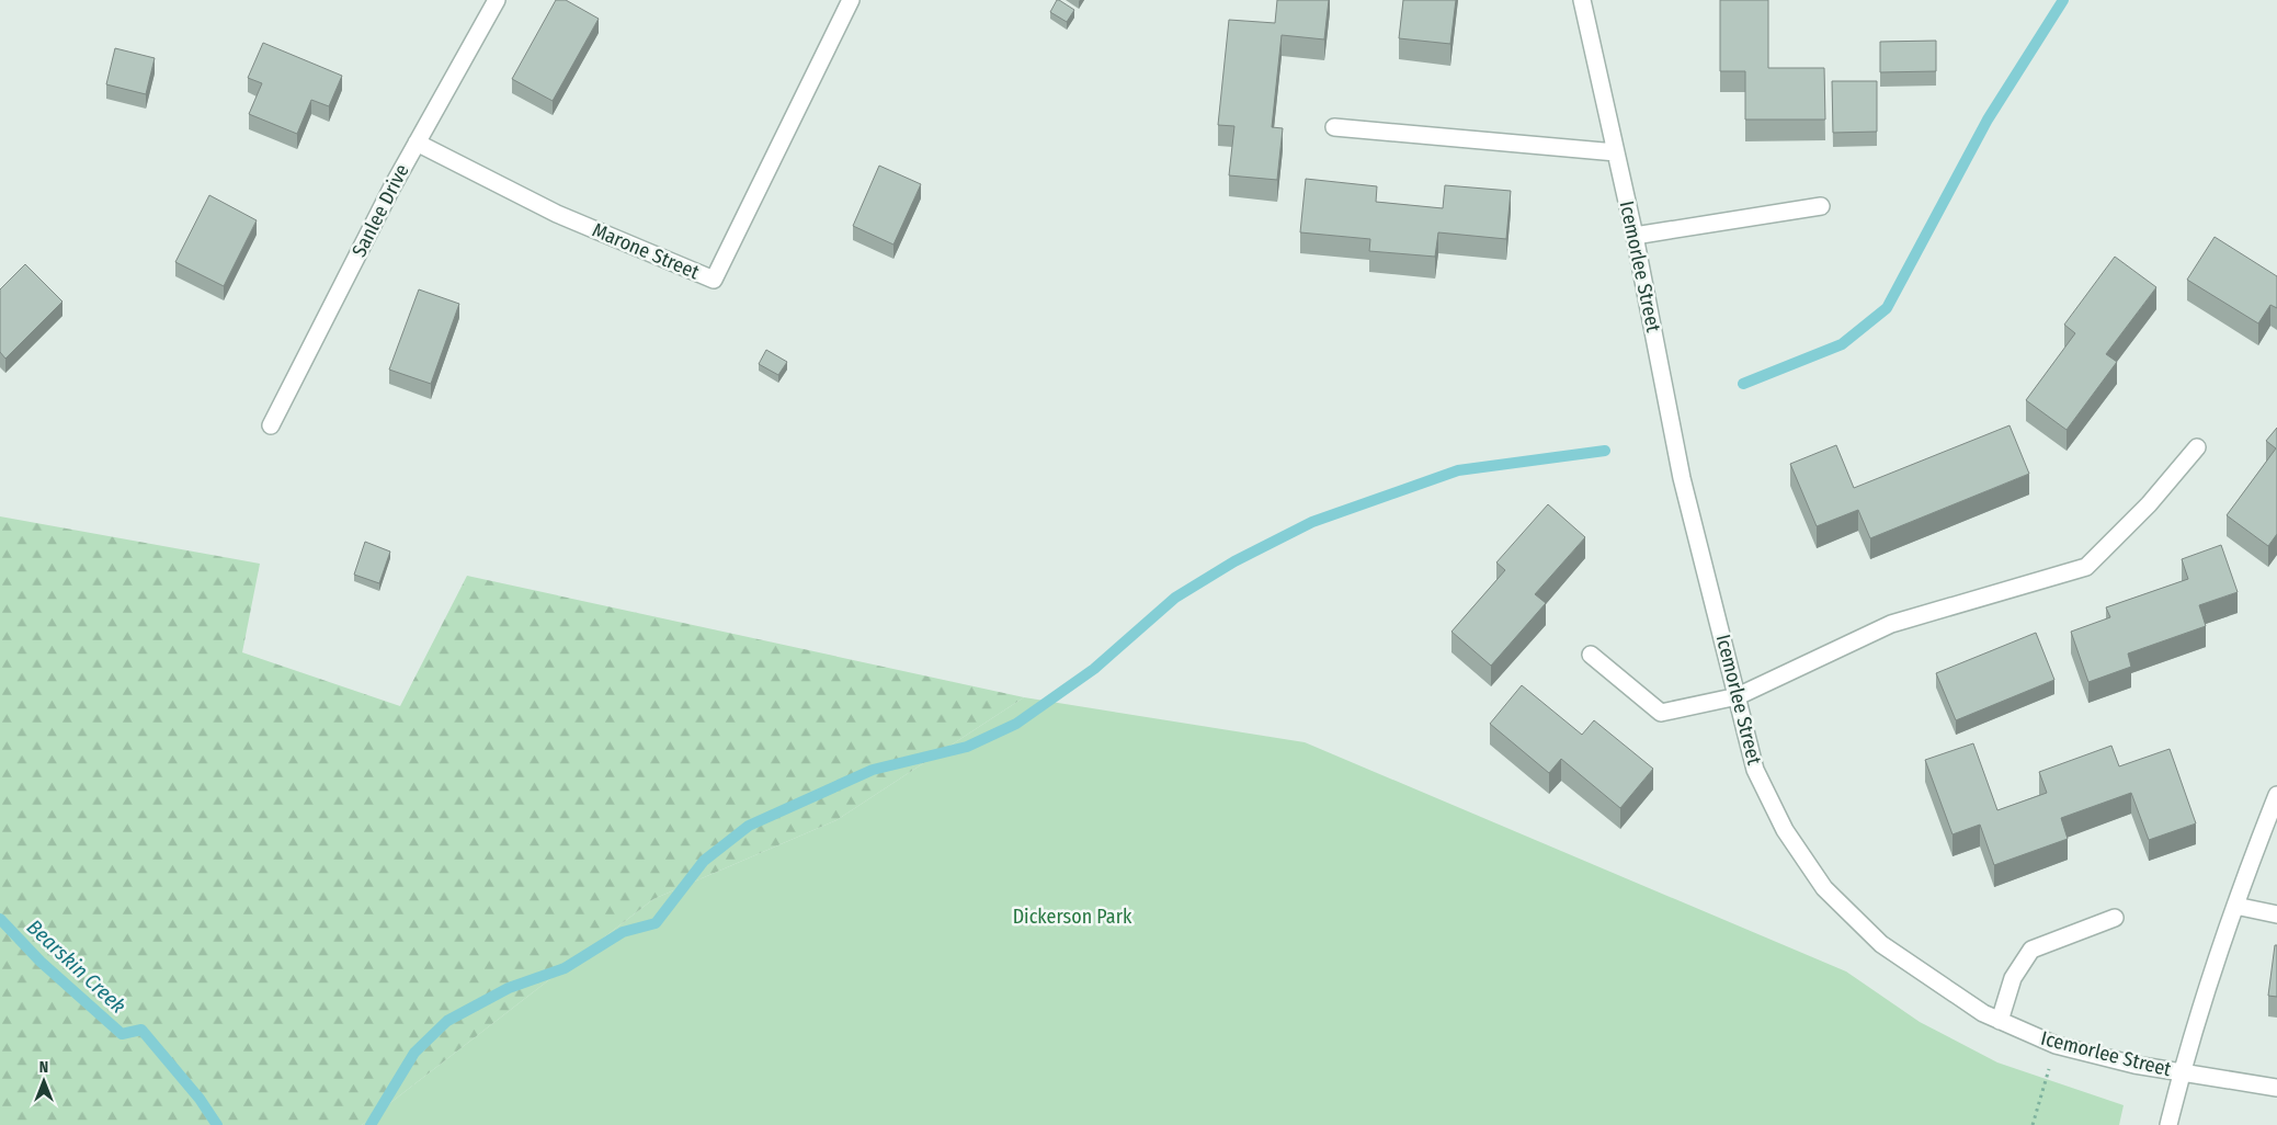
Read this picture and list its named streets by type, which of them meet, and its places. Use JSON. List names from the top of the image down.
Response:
{
  "streets": {
    "street": ["Sanlee Drive", "Marone Street", "Icemorlee Street"]
  },
  "crossings": [
    ["Sanlee Drive", "Marone Street"]
  ],
  "water": ["Bearskin Creek"],
  "parks": ["Dickerson Park"],
  "north": "top"
}
